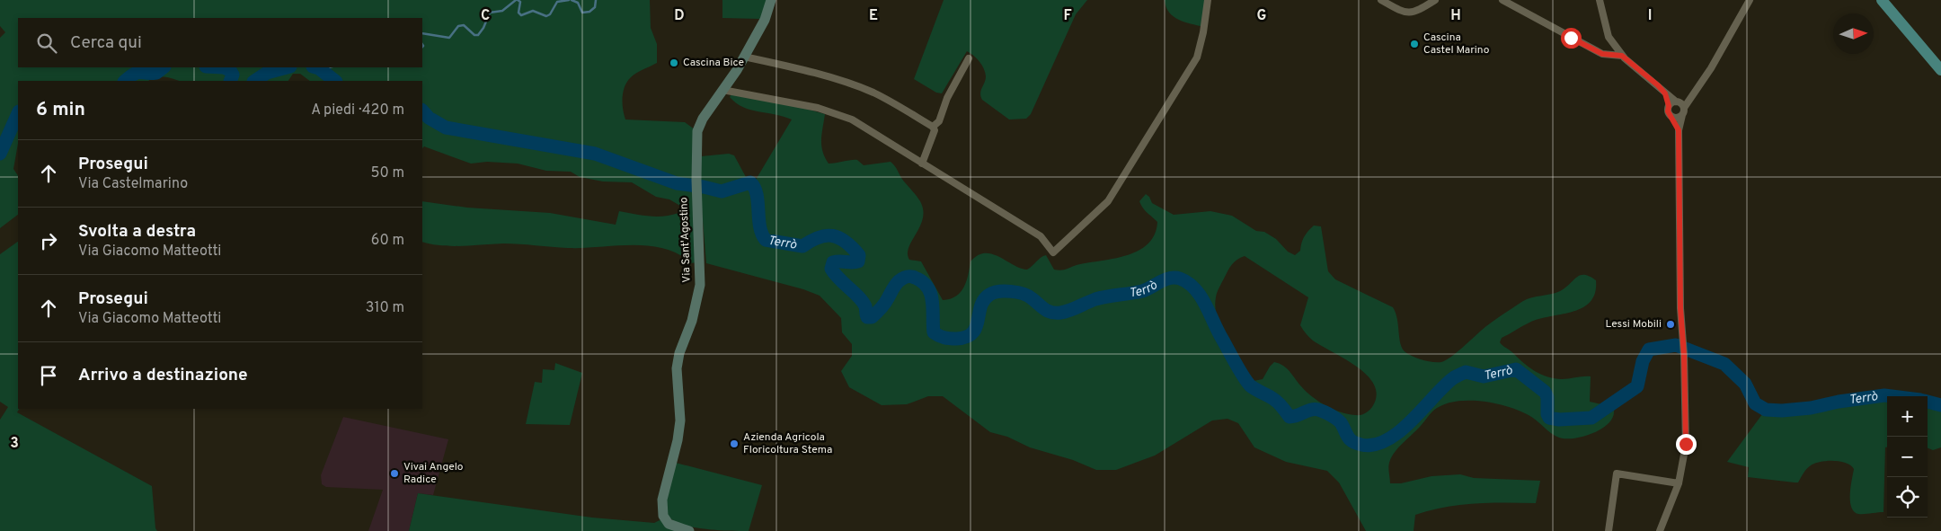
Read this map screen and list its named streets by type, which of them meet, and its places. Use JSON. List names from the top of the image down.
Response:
{
  "streets": {
    "street": ["Via Sant'Agostino"]
  },
  "water": ["Terrò"],
  "places": [
    "Cascina Castel Marino",
    "Cascina Bice",
    "Lessi Mobili",
    "Azienda Agricola Floricoltura Stema",
    "Vivai Angelo Radice"
  ],
  "north": "right",
  "page": {
    "search": "Cerca qui",
    "heading": ["6 min", "A piedi · 420 m"],
    "list": [
      ["Prosegui", "Via Castelmarino", "50 m"],
      ["Svolta a destra", "Via Giacomo Matteotti", "60 m"],
      ["Prosegui", "Via Giacomo Matteotti", "310 m"],
      "Arrivo a destinazione"
    ],
    "map_buttons": ["+", "−"]
  },
  "grid": {
    "columns": [
      "C",
      "D",
      "E",
      "F",
      "G",
      "H",
      "I"
    ],
    "rows": ["3"]
  }
}
